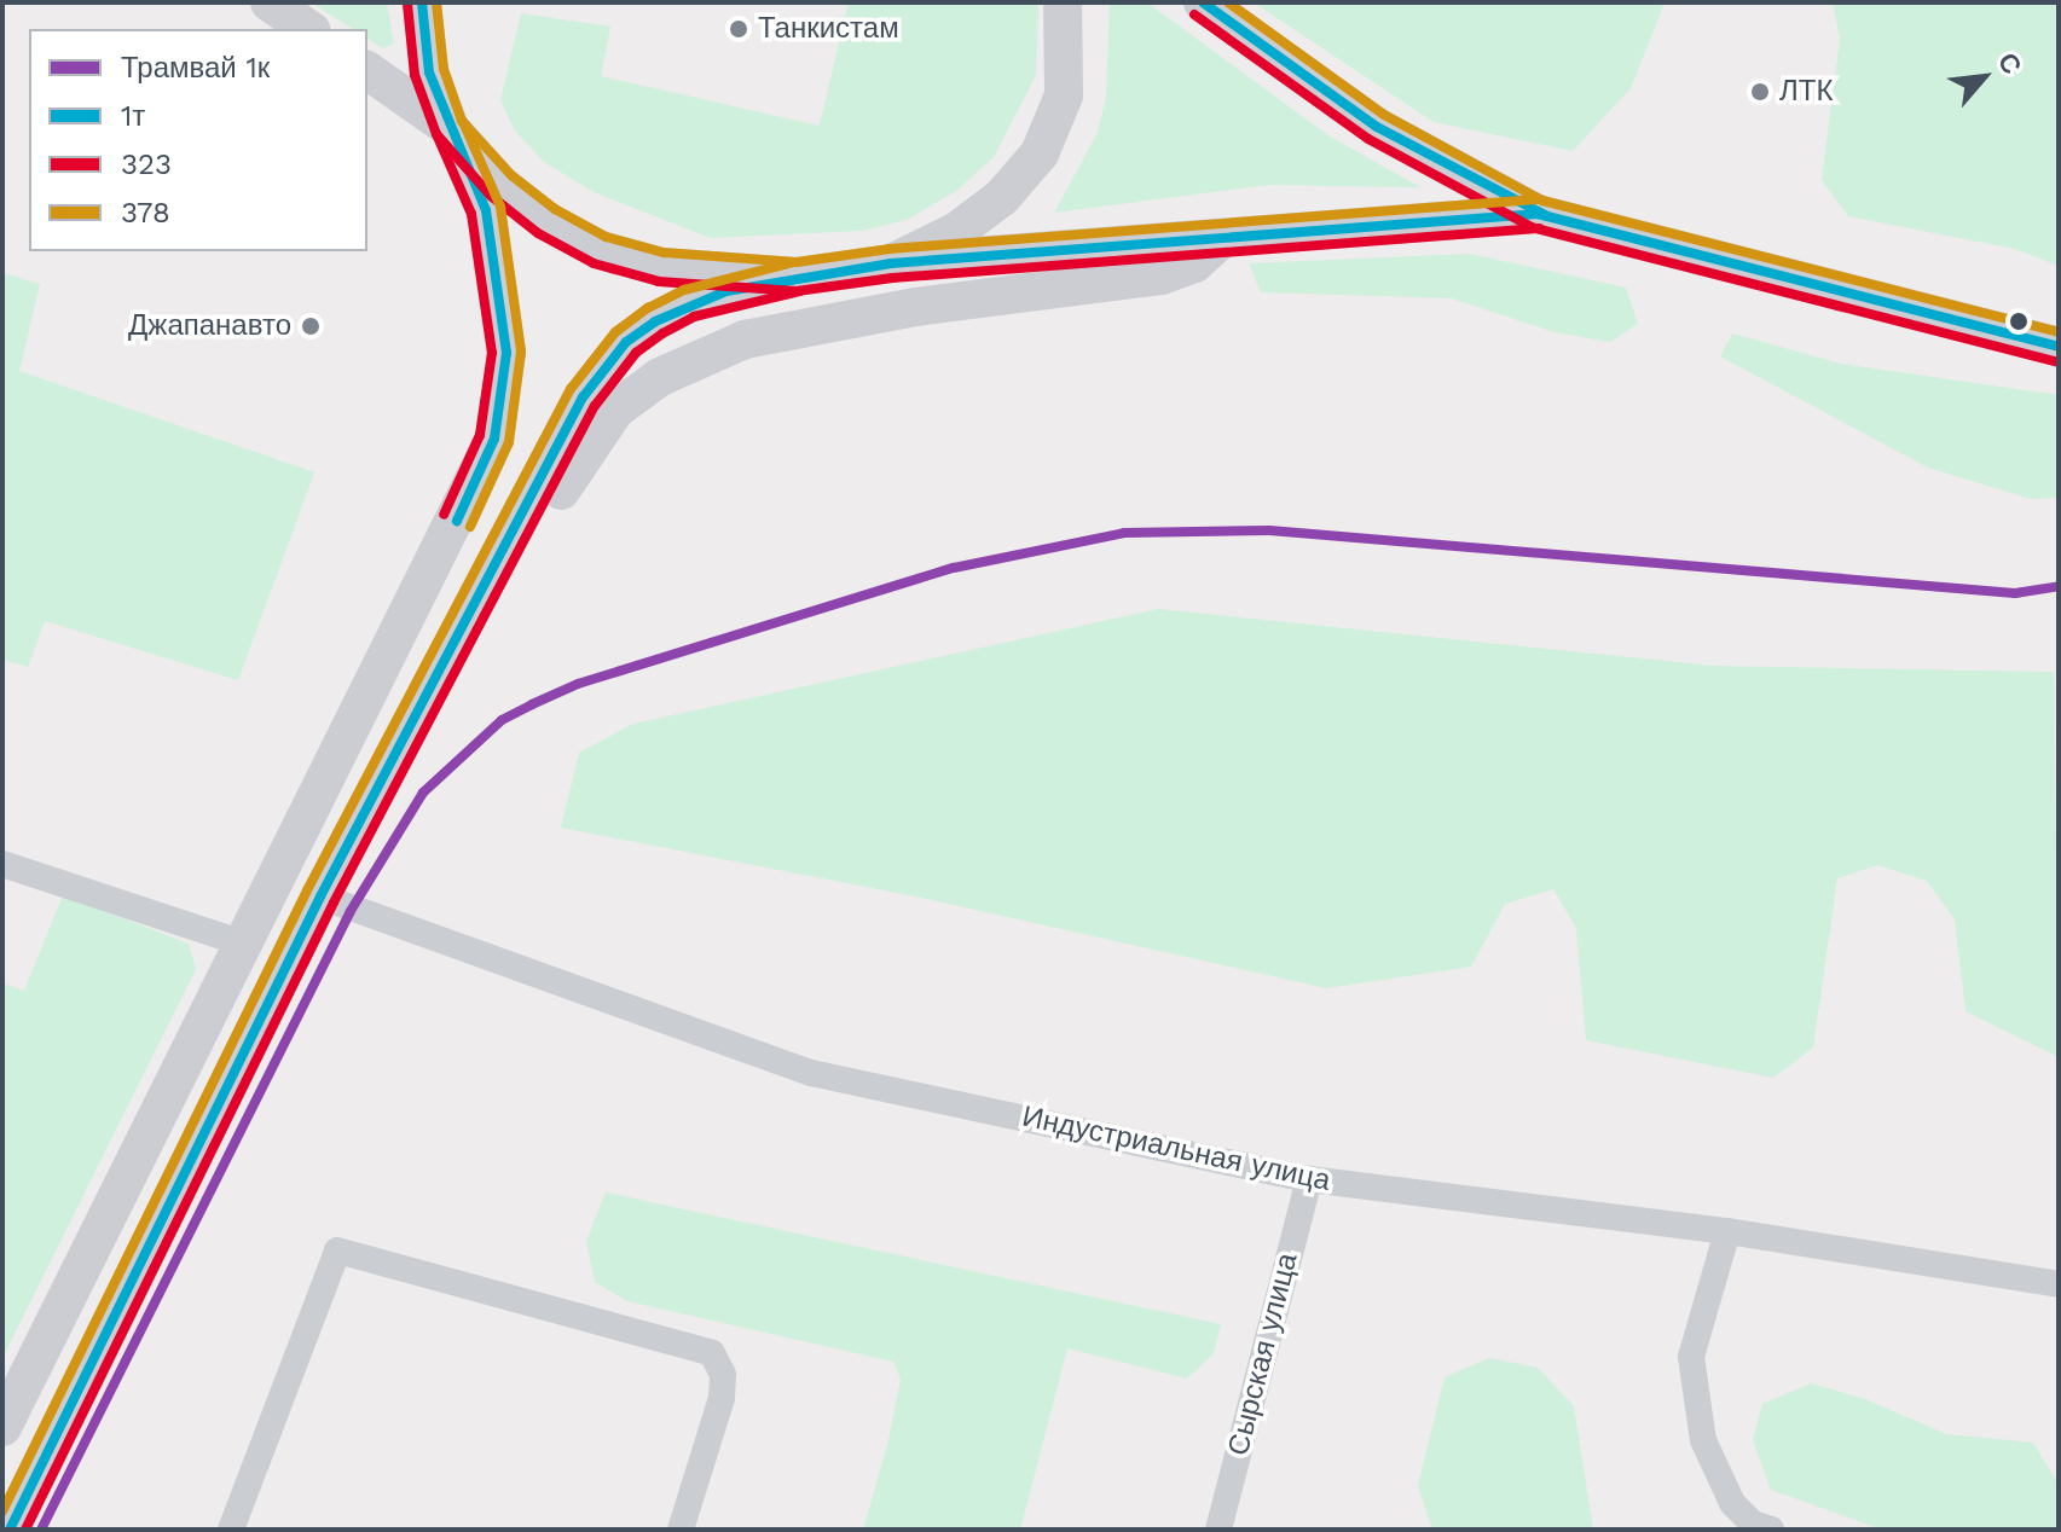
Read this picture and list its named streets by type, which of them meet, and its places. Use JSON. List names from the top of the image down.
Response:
{
  "streets": {
    "street": ["Индустриальная улица", "Сырская улица"]
  },
  "crossings": [
    ["Индустриальная улица", "Сырская улица"]
  ],
  "places": ["Танкистам", "ЛТК", "Джапанавто"],
  "lines": [
    "transit line 1т",
    "transit line 378",
    "transit line 323",
    "tram line 1к"
  ],
  "legend": [
    "Трамвай 1к",
    "1т",
    "323",
    "378"
  ],
  "north": "top right"
}
